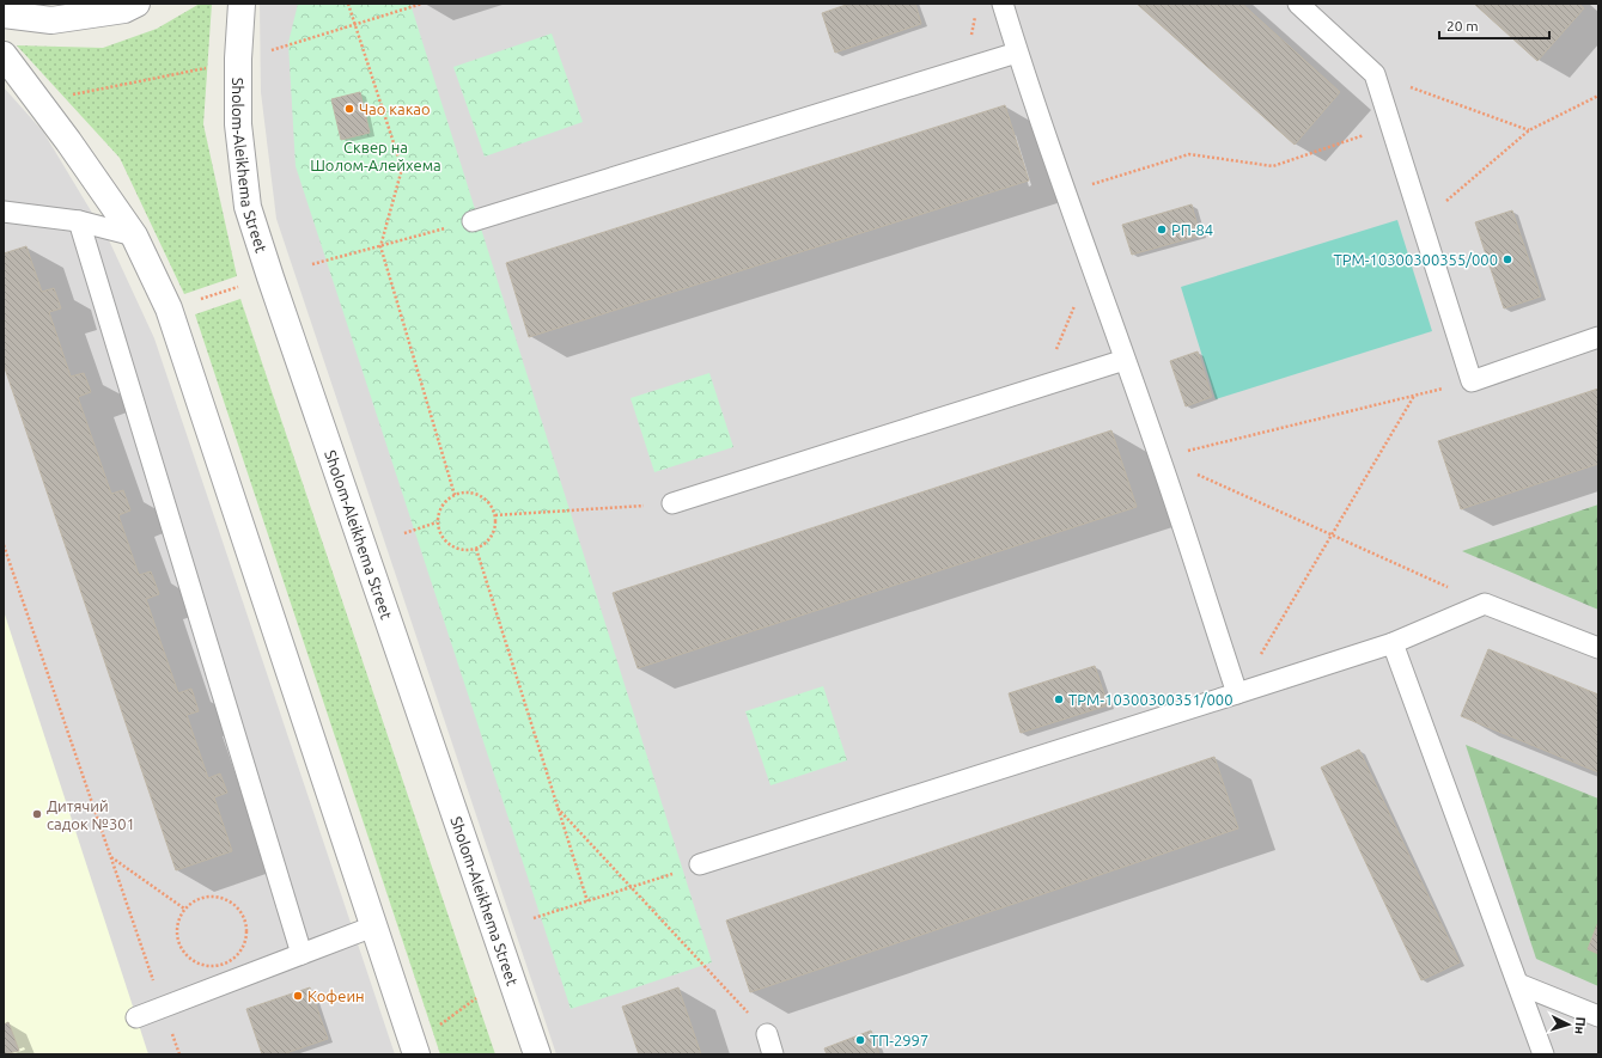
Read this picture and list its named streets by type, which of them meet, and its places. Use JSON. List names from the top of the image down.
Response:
{
  "streets": {
    "street": ["Sholom-Aleikhema Street"]
  },
  "parks": ["Сквер на Шолом-Алейхема"],
  "places": [
    "Чао какао",
    "РП-84",
    "ТРМ-10300300355/000",
    "ТРМ-10300300351/000",
    "Дитячий садок №301",
    "Кофеин",
    "ТП-2997"
  ],
  "scale_bar": "20 m",
  "north": "right"
}
